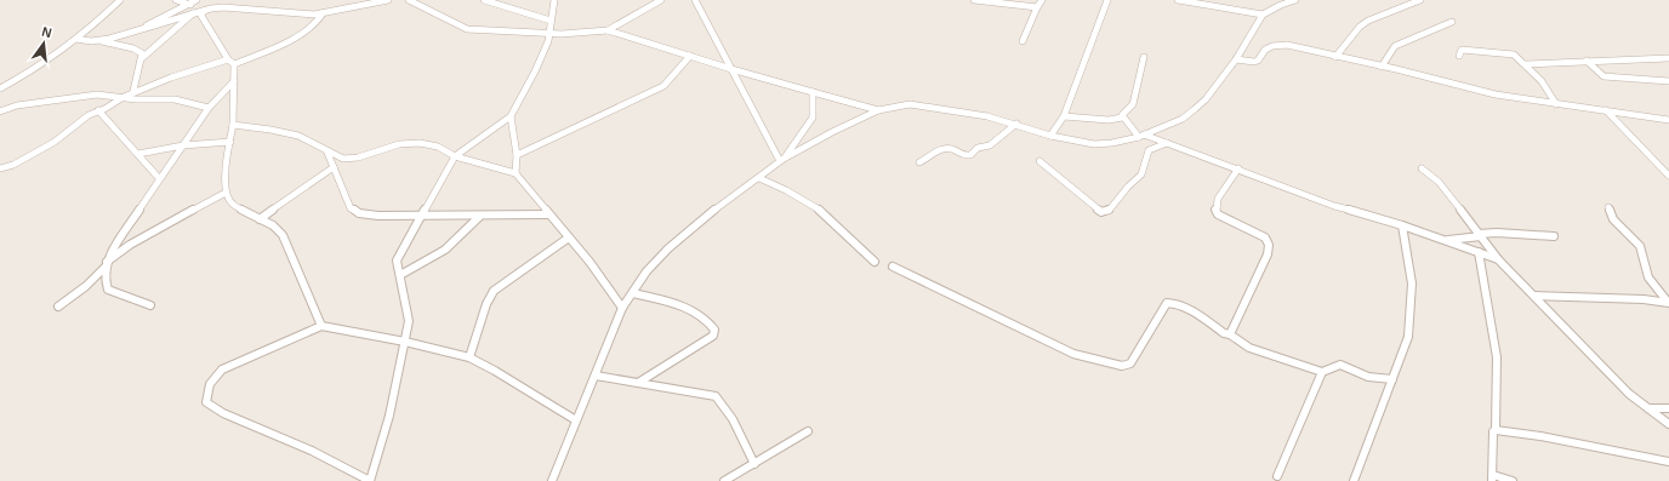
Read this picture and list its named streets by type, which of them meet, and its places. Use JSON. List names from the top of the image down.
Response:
{
  "north": "top"
}
